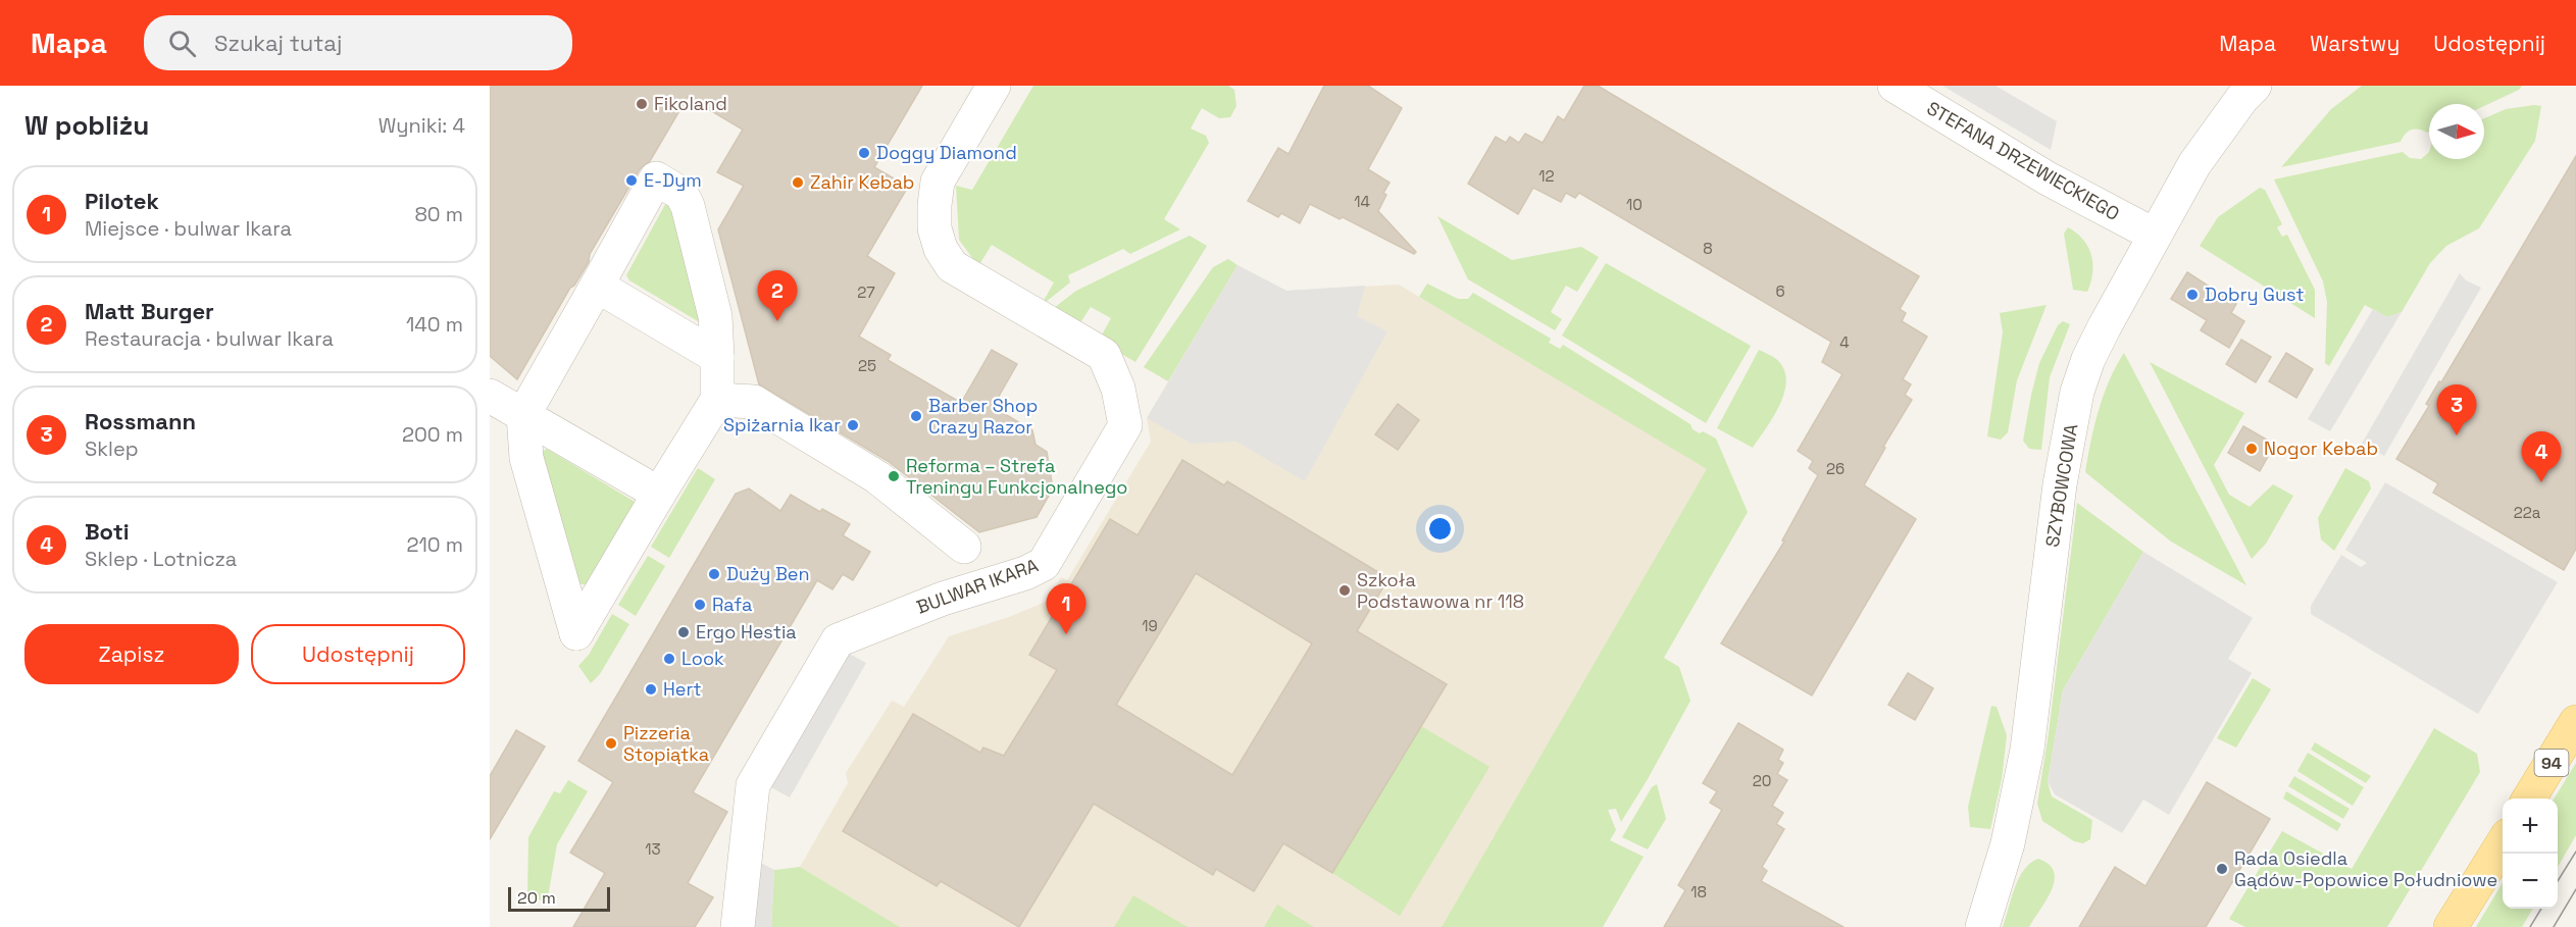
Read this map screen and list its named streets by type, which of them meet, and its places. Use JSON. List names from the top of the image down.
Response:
{
  "streets": {
    "main road": ["94"],
    "street": ["STEFANA DRZEWIECKIEGO", "SZYBOWCOWA", "BULWAR IKARA"]
  },
  "crossings": [
    ["STEFANA DRZEWIECKIEGO", "SZYBOWCOWA"]
  ],
  "places": [
    "Fikoland",
    "Doggy Diamond",
    "E-Dym",
    "Zahir Kebab",
    "Dobry Gust",
    "Barber Shop Crazy Razor",
    "Spiżarnia Ikar",
    "Nogor Kebab",
    "Reforma – Strefa Treningu Funkcjonalnego",
    "Duży Ben",
    "Szkoła Podstawowa nr 118",
    "Rafa",
    "Ergo Hestia",
    "Look",
    "Hert",
    "Pizzeria Stopiątka",
    "Rada Osiedla Gądów-Popowice Południowe"
  ],
  "house_numbers": [
    "12",
    "14",
    "10",
    "8",
    "6",
    "27",
    "4",
    "25",
    "26",
    "22a",
    "19",
    "20",
    "13",
    "18"
  ],
  "scale_bar": "20 m",
  "north": "right",
  "page": {
    "header": "Mapa",
    "search": "Szukaj tutaj",
    "nav": ["Mapa", "Warstwy", "Udostępnij"],
    "heading": ["W pobliżu", "Wyniki: 4"],
    "list": [
      {
        "mark": "1",
        "name": "Pilotek",
        "note": "Miejsce · bulwar Ikara",
        "value": "80 m"
      },
      {
        "mark": "2",
        "name": "Matt Burger",
        "note": "Restauracja · bulwar Ikara",
        "value": "140 m"
      },
      {
        "mark": "3",
        "name": "Rossmann",
        "note": "Sklep",
        "value": "200 m"
      },
      {
        "mark": "4",
        "name": "Boti",
        "note": "Sklep · Lotnicza",
        "value": "210 m"
      }
    ],
    "pins": [
      "2",
      "3",
      "4",
      "1"
    ],
    "buttons": ["Zapisz", "Udostępnij"],
    "map_buttons": ["+", "−"],
    "scale": "20 m"
  }
}
